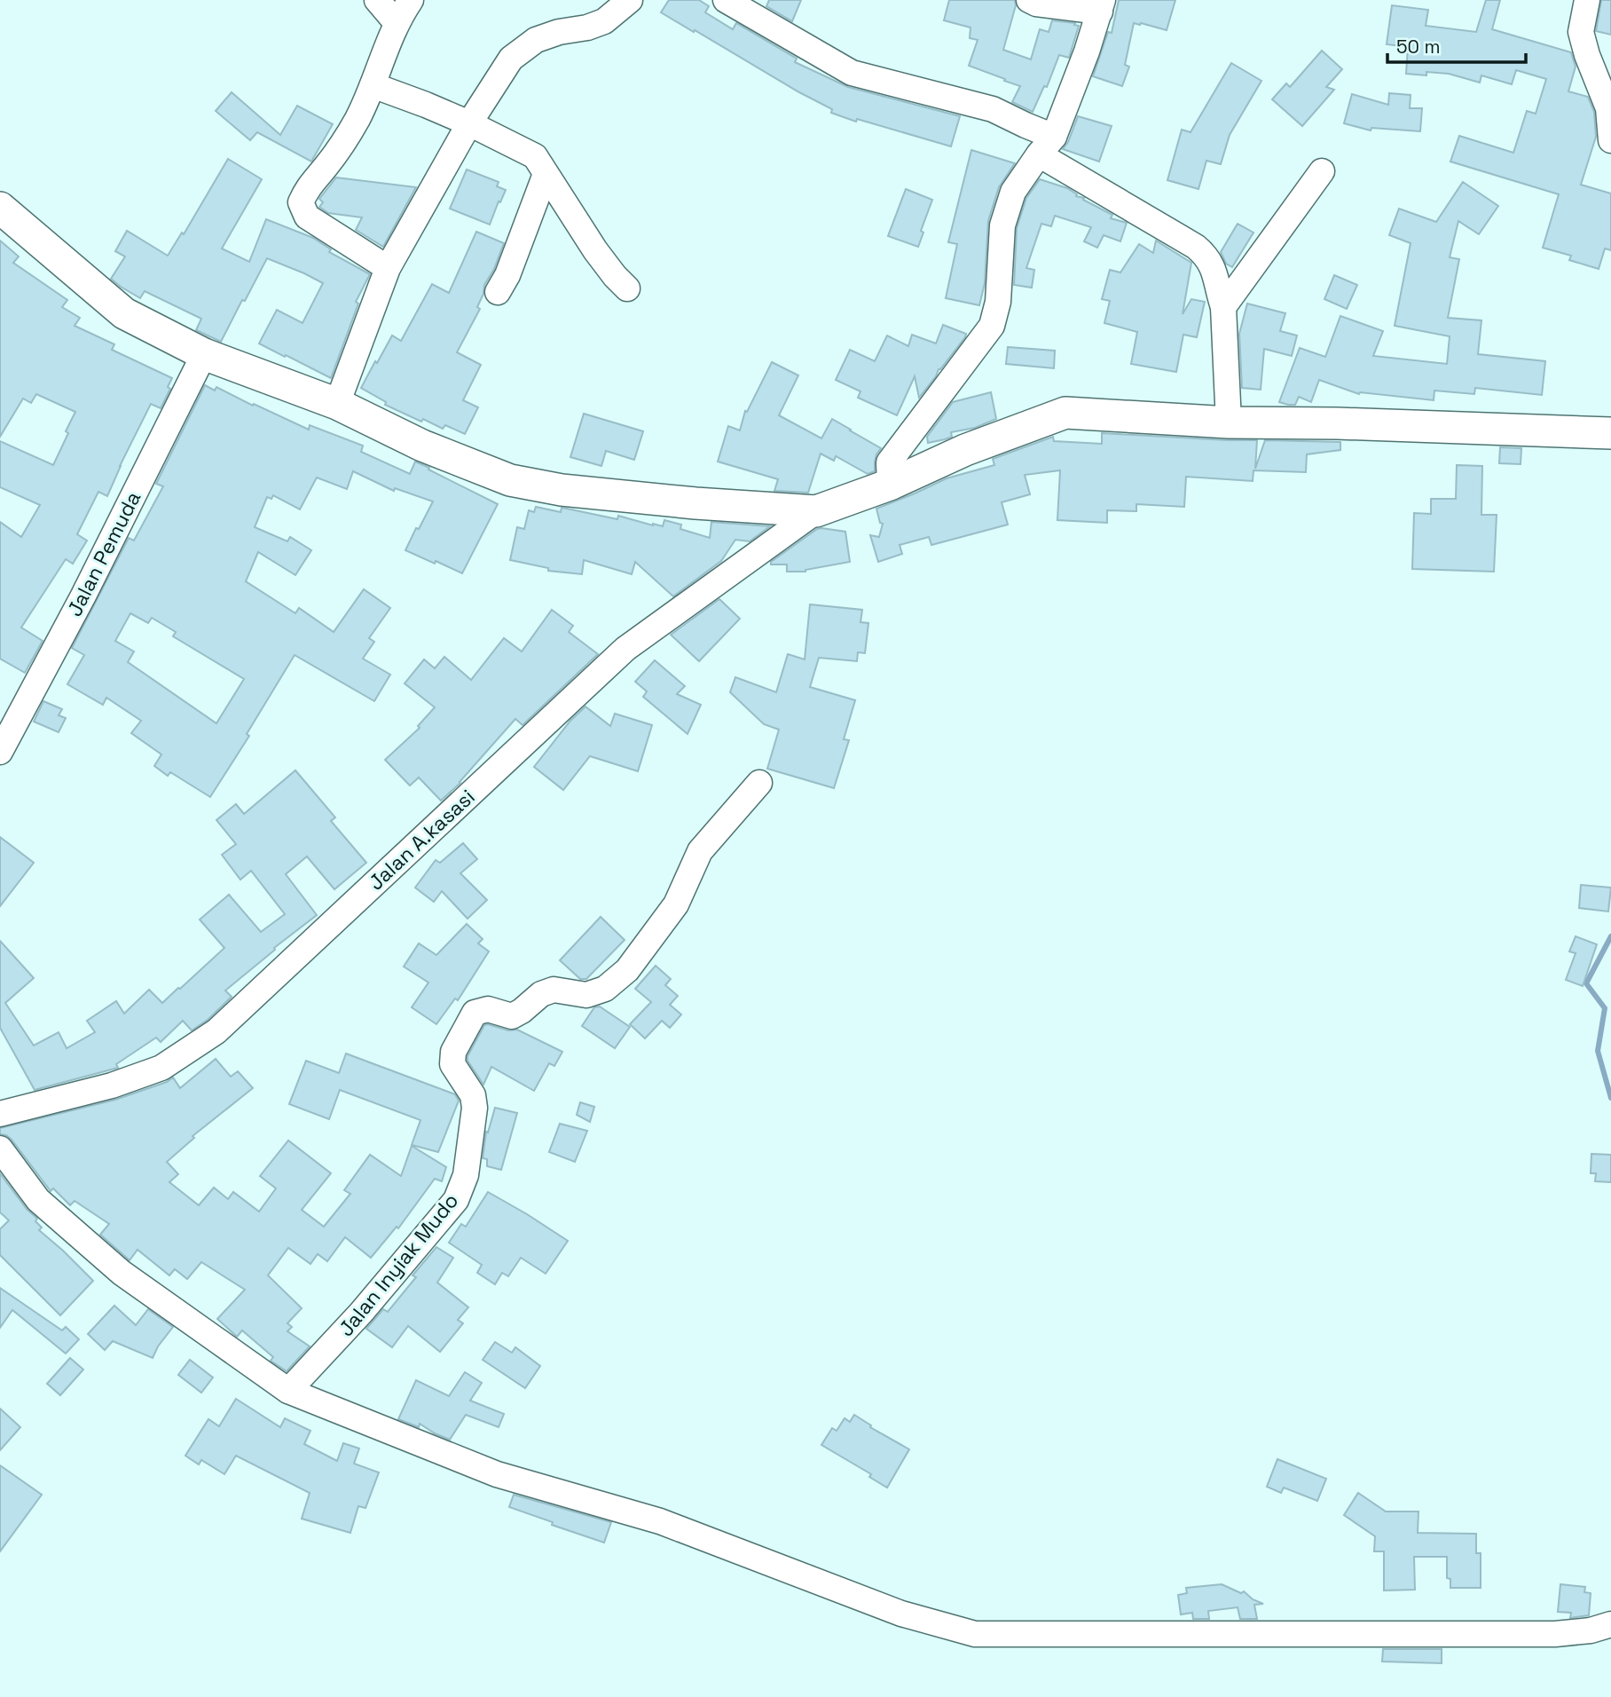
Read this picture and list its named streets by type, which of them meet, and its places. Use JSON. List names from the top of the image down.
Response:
{
  "streets": {
    "street": ["Jalan Pemuda", "Jalan A.kasasi", "Jalan Inyiak Mudo"]
  },
  "scale_bar": "50 m"
}
